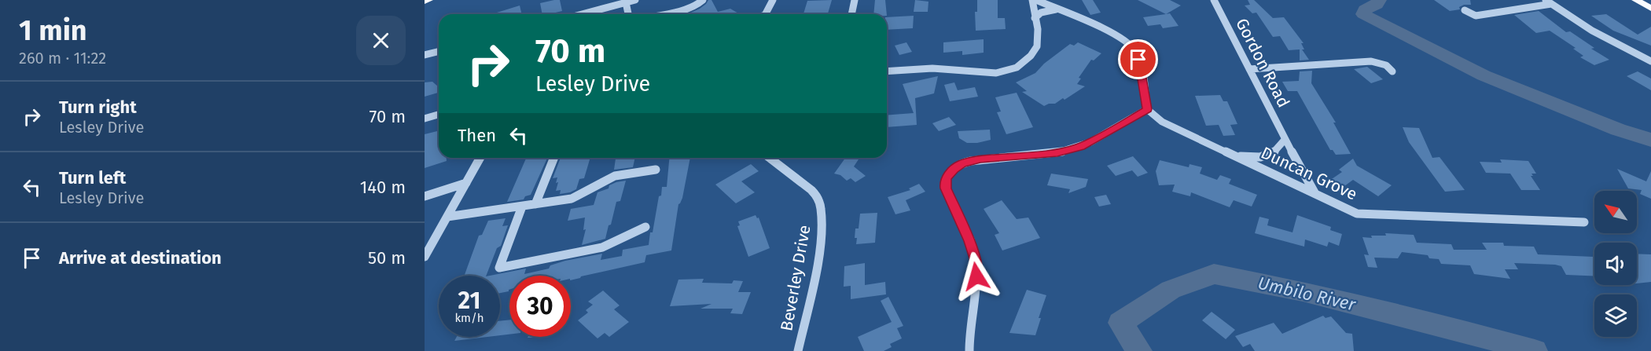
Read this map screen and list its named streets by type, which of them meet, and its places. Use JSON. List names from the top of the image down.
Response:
{
  "streets": {
    "street": ["Gordon Road", "Duncan Grove", "Beverley Drive"]
  },
  "crossings": [
    ["Gordon Road", "Duncan Grove"]
  ],
  "water": ["Umbilo River"],
  "north": "top left",
  "page": {
    "heading": ["1 min", "260 m · 11:22"],
    "turn": ["70 m", "Lesley Drive"],
    "list": [
      {
        "name": "Turn right",
        "note": "Lesley Drive",
        "value": "70 m"
      },
      {
        "name": "Turn left",
        "note": "Lesley Drive",
        "value": "140 m"
      },
      {
        "name": "Arrive at destination",
        "value": "50 m"
      }
    ],
    "then": "Then",
    "speed": "21 km/h",
    "limit": "30"
  }
}
